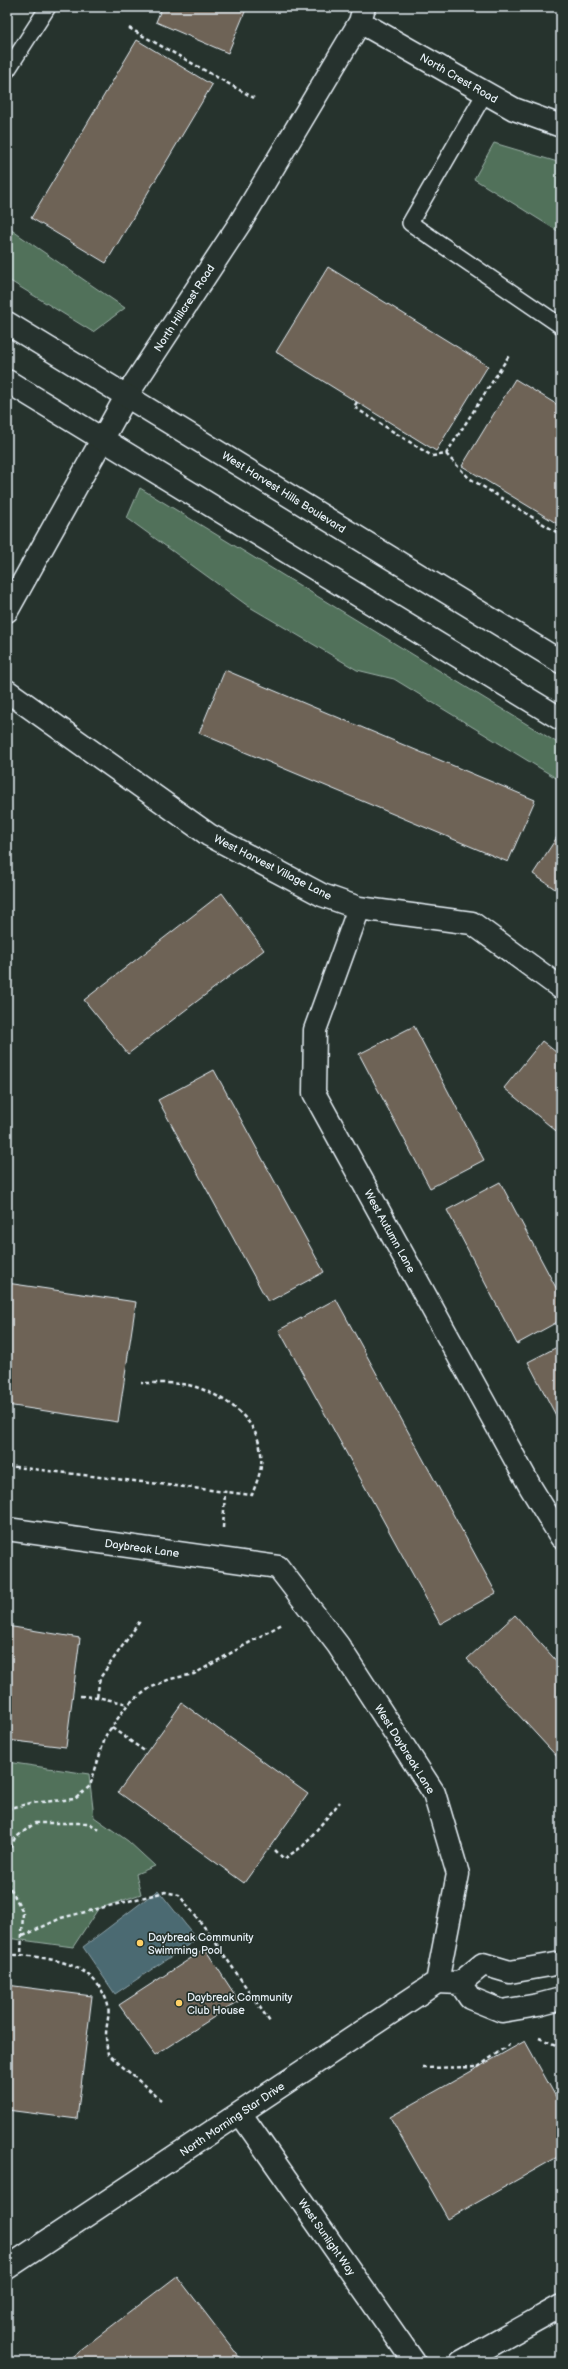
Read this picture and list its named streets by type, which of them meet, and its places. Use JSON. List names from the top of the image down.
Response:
{
  "streets": {
    "street": [
      "North Crest Road",
      "North Hillcrest Road",
      "West Harvest Hills Boulevard",
      "West Harvest Village Lane",
      "West Autumn Lane",
      "Daybreak Lane",
      "West Daybreak Lane",
      "North Morning Star Drive",
      "West Sunlight Way"
    ]
  },
  "crossings": [
    ["North Crest Road", "North Hillcrest Road"],
    ["North Hillcrest Road", "West Harvest Hills Boulevard"],
    ["West Harvest Village Lane", "West Autumn Lane"],
    ["Daybreak Lane", "West Daybreak Lane"],
    ["West Daybreak Lane", "North Morning Star Drive"],
    ["North Morning Star Drive", "West Sunlight Way"]
  ],
  "places": ["Daybreak Community Swimming Pool", "Daybreak Community Club House"]
}
